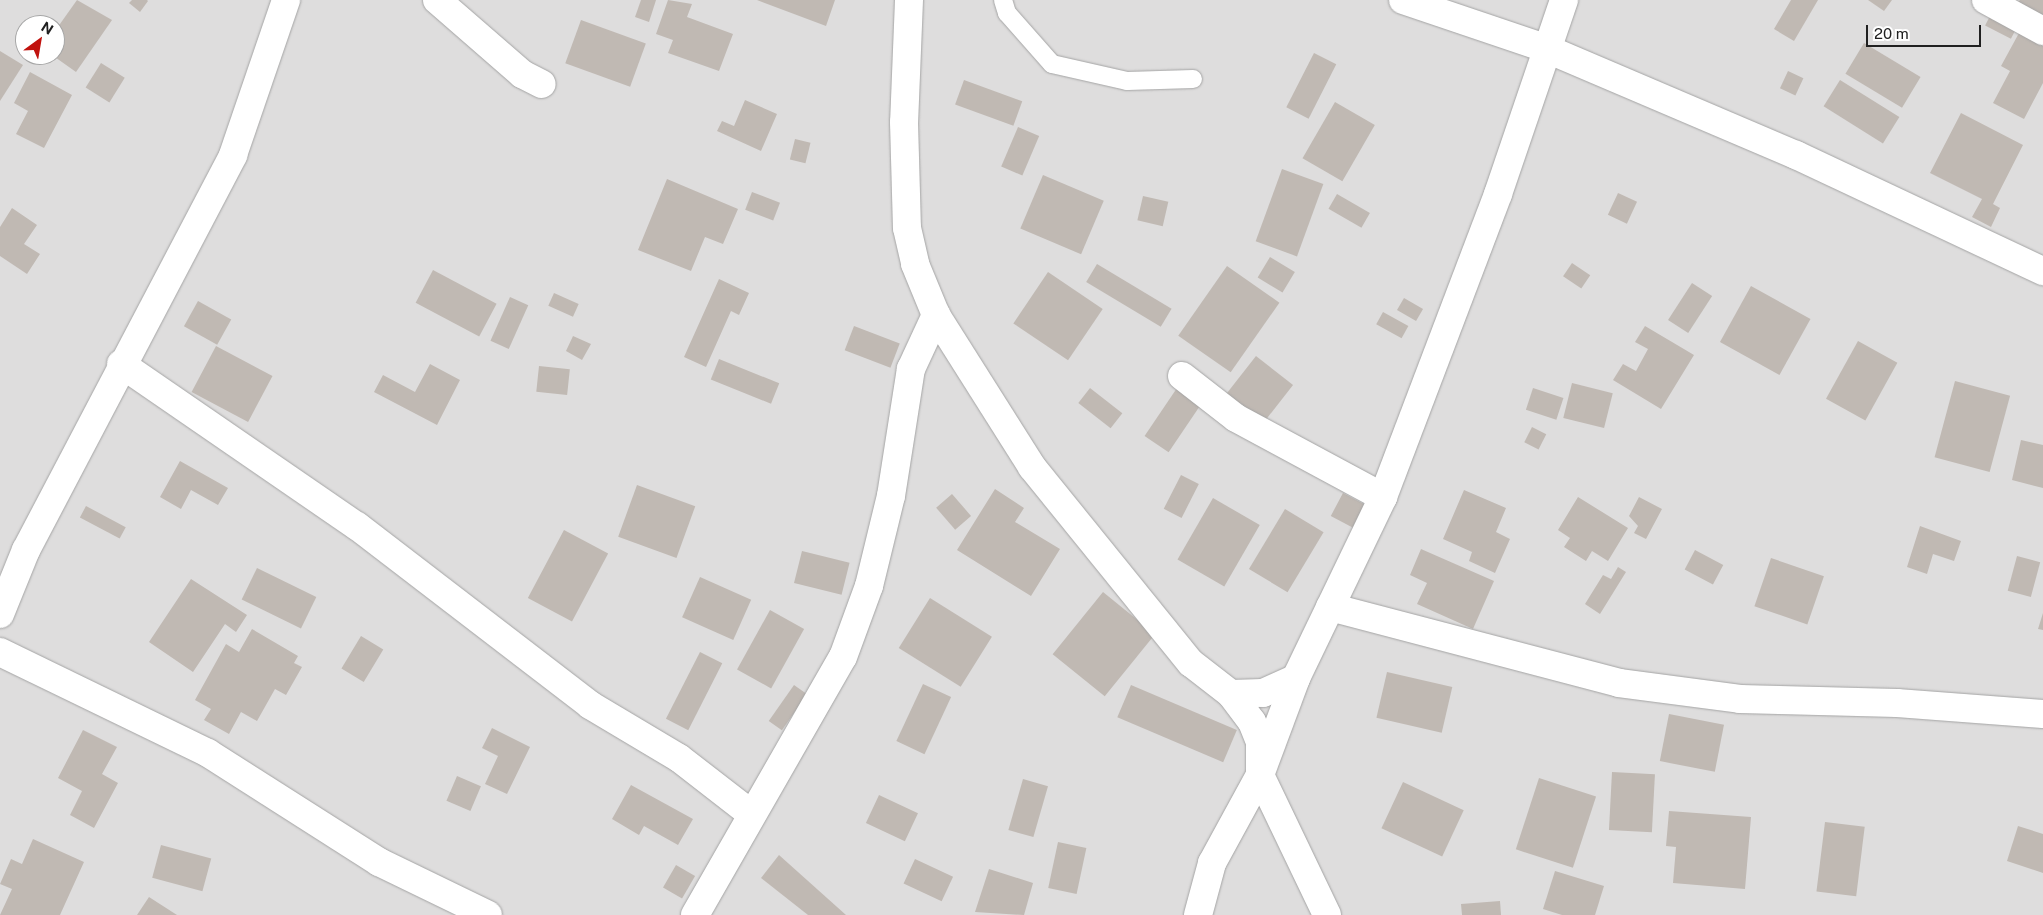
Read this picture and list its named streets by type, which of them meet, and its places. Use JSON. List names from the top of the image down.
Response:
{
  "scale_bar": "20 m",
  "north": "top right"
}
